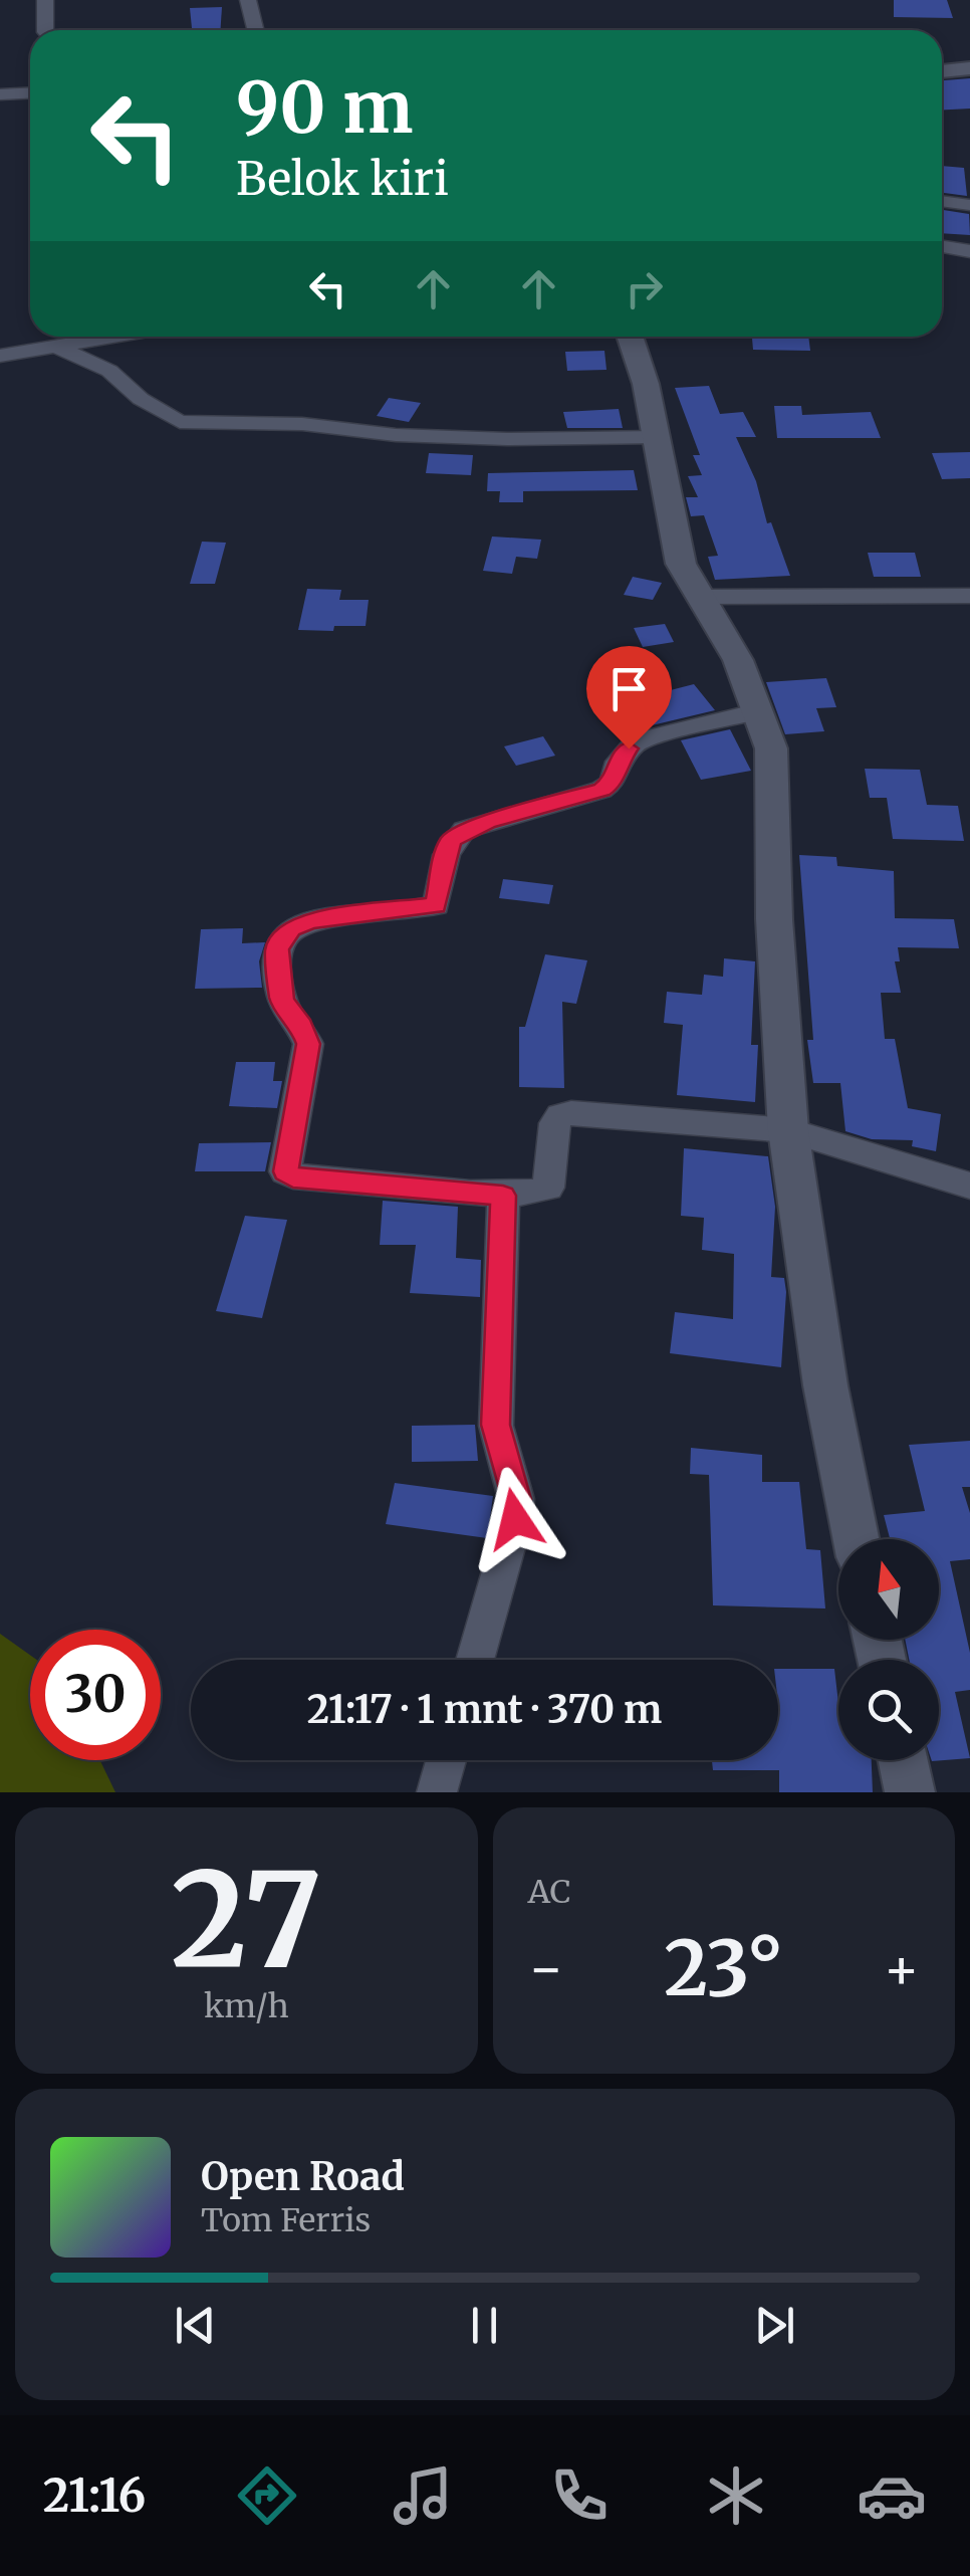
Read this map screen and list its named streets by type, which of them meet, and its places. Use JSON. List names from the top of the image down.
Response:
{
  "north": "top",
  "page": {
    "turn": ["90 m", "Belok kiri"],
    "limit": "30",
    "trip": "21:17 · 1 mnt · 370 m",
    "tile": [
      ["27", "km/h"],
      "AC"
    ],
    "heat": ["−", "23°", "+"],
    "song": ["Open Road", "Tom Ferris"],
    "tabs": "21:16"
  }
}
